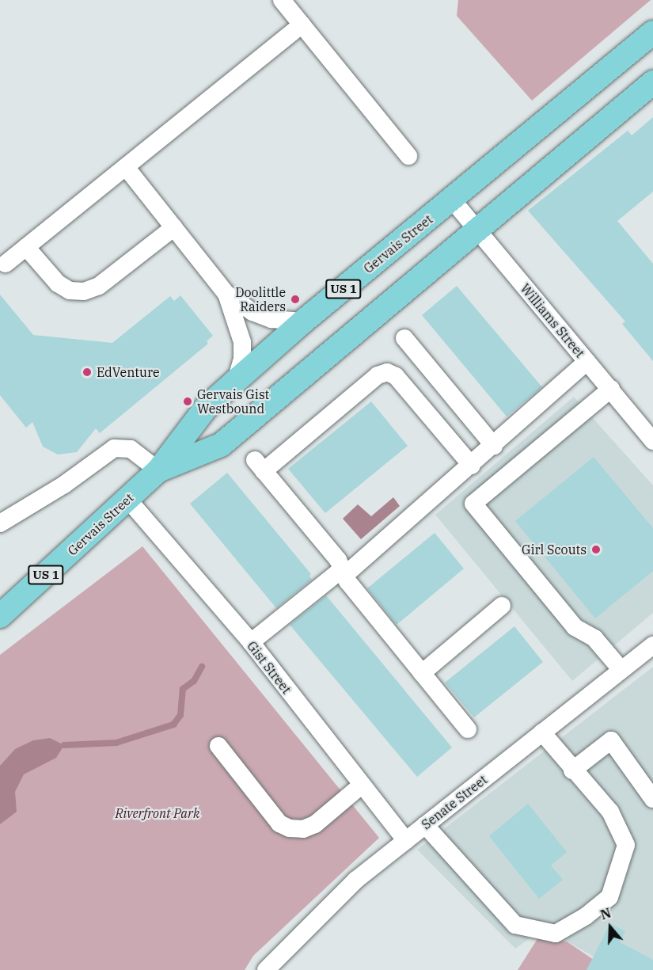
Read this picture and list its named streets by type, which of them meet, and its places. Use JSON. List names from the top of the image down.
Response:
{
  "streets": {
    "main road": ["Gervais Street", "US 1"],
    "street": ["Williams Street", "Gist Street", "Senate Street"]
  },
  "crossings": [
    ["Gervais Street", "Williams Street"],
    ["Gervais Street", "Gist Street"],
    ["Gist Street", "Senate Street"]
  ],
  "parks": ["Riverfront Park"],
  "places": [
    "Doolittle Raiders",
    "EdVenture",
    "Gervais Gist Westbound",
    "Girl Scouts"
  ],
  "north": "top"
}
